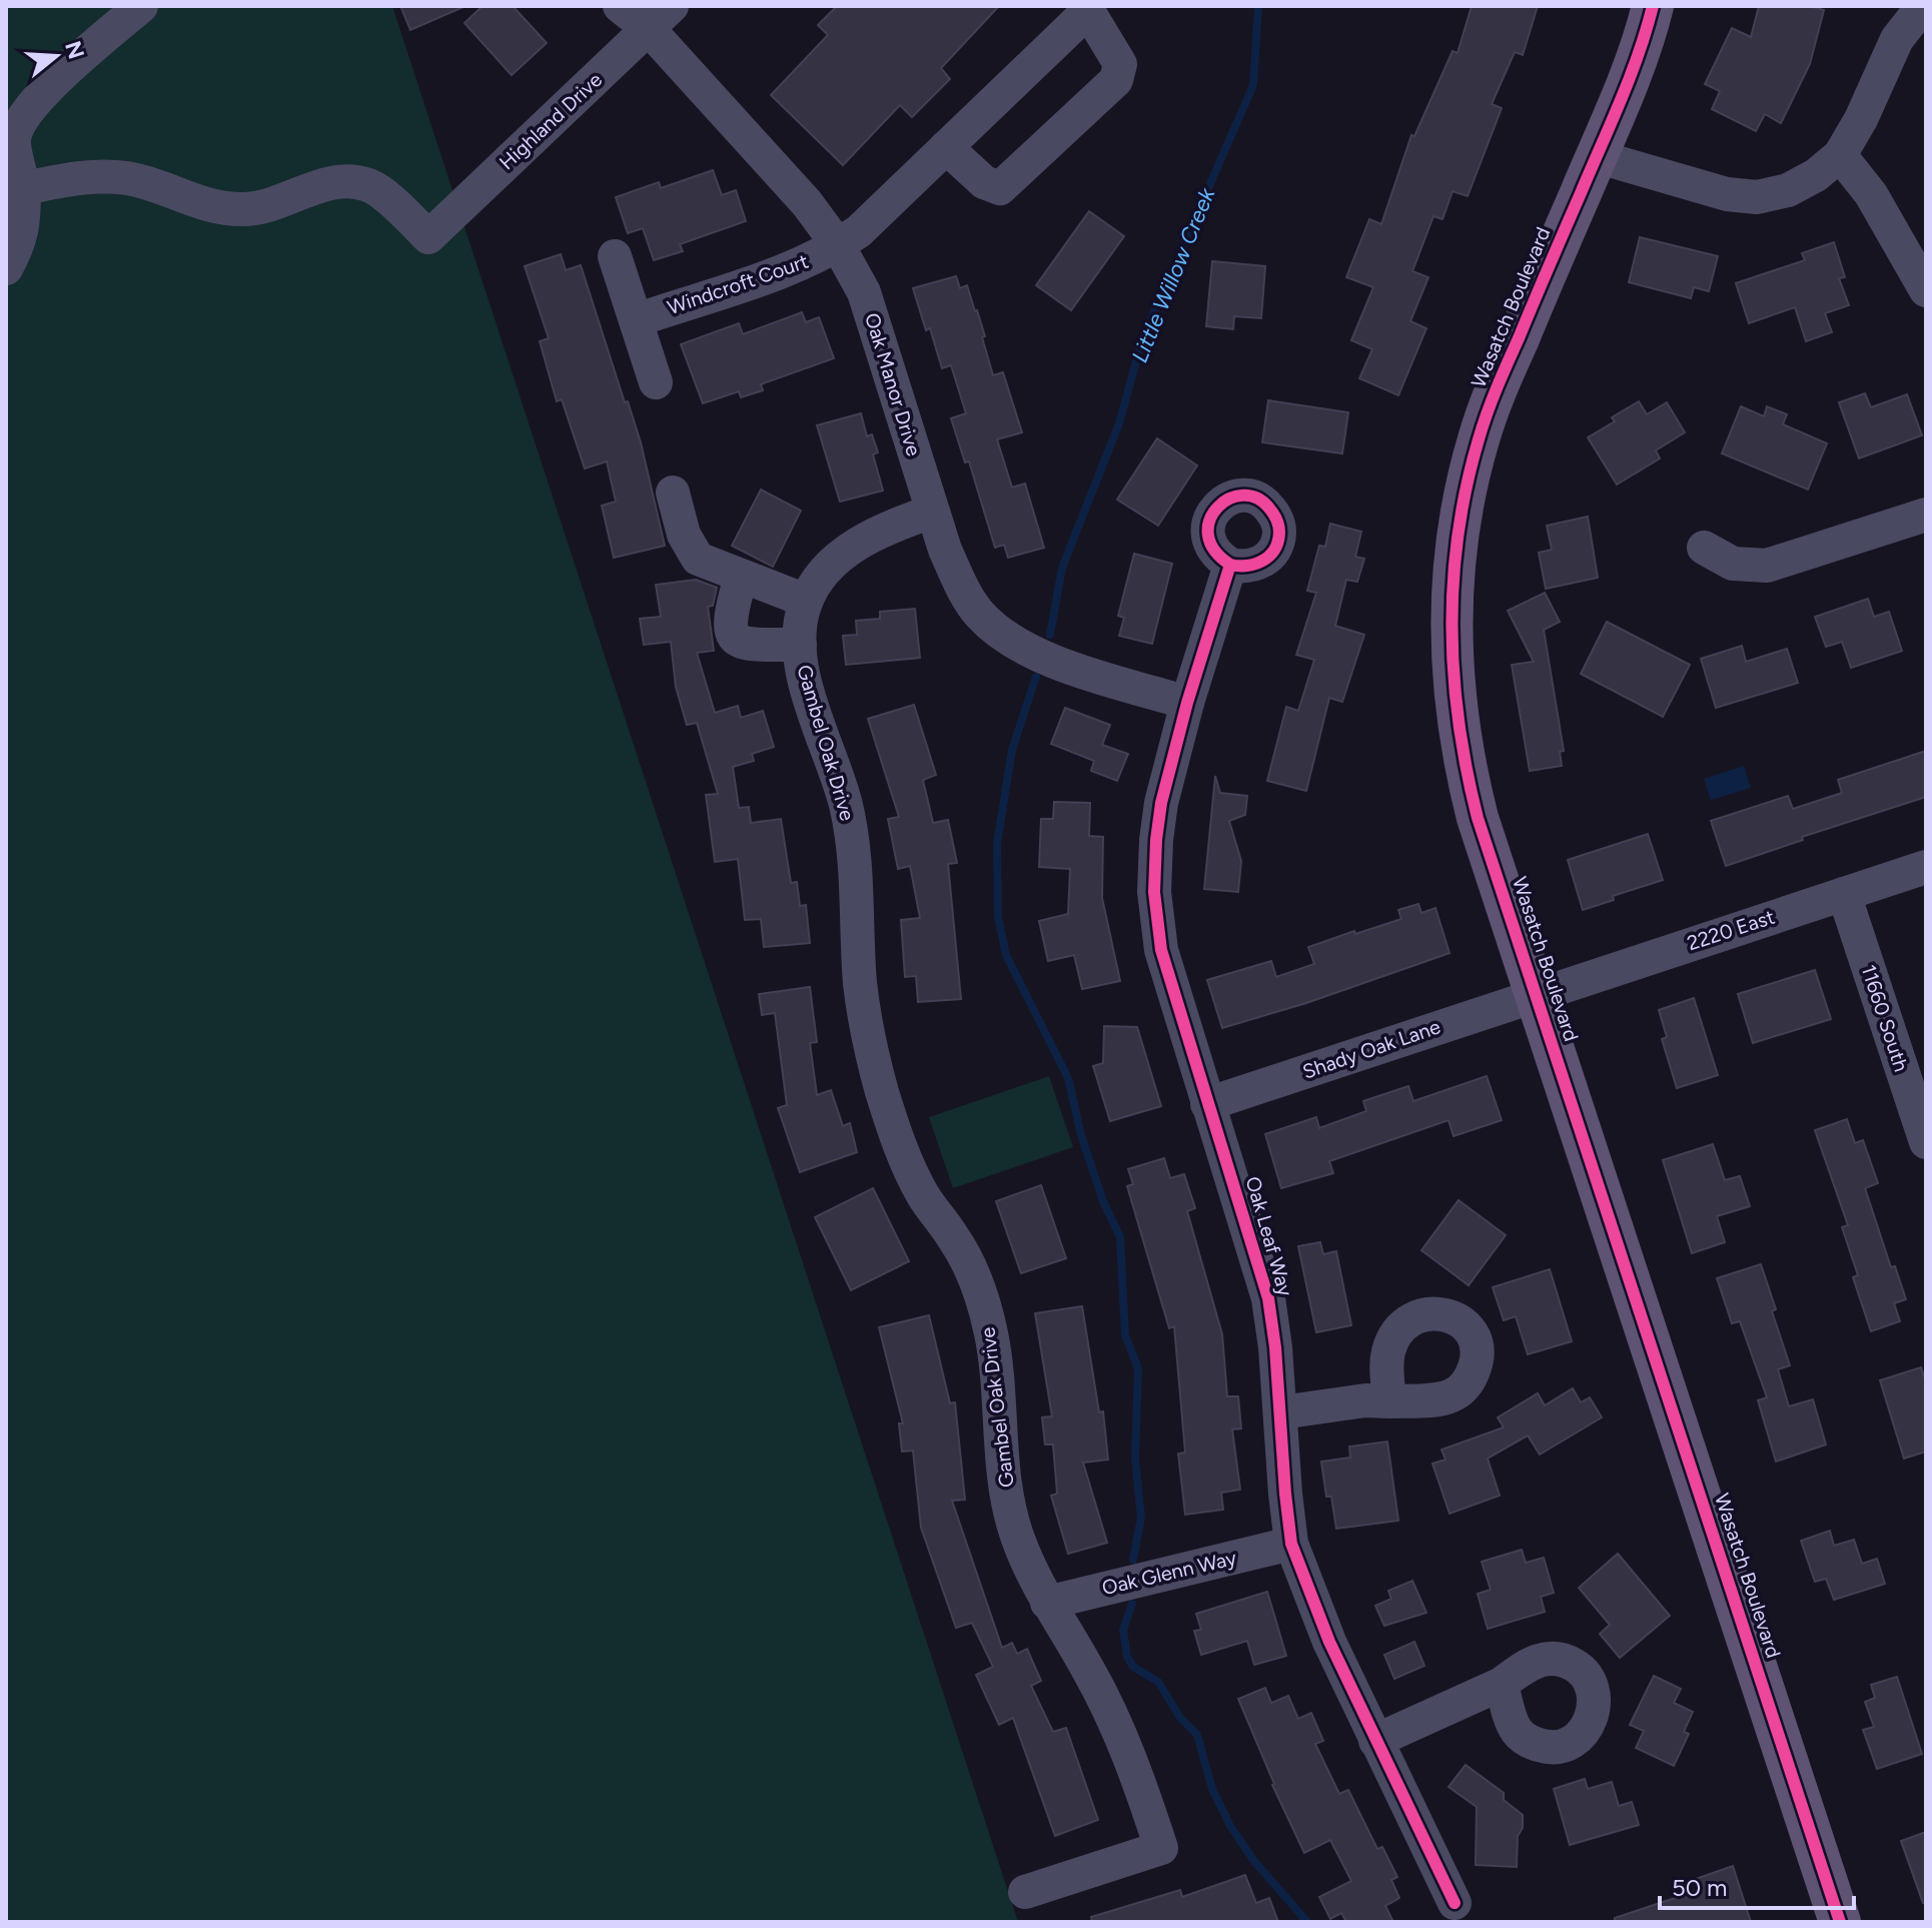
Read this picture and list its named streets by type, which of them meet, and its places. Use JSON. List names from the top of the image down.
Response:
{
  "streets": {
    "main road": ["Wasatch Boulevard"],
    "street": [
      "Highland Drive",
      "Windcroft Court",
      "Oak Manor Drive",
      "Gambel Oak Drive",
      "2220 East",
      "11660 South",
      "Shady Oak Lane",
      "Oak Leaf Way",
      "Oak Glenn Way"
    ]
  },
  "crossings": [
    ["Highland Drive", "Oak Manor Drive"],
    ["Windcroft Court", "Oak Manor Drive"],
    ["Wasatch Boulevard", "2220 East"],
    ["Wasatch Boulevard", "Shady Oak Lane"],
    ["Oak Manor Drive", "Gambel Oak Drive"],
    ["Oak Manor Drive", "Oak Leaf Way"],
    ["Gambel Oak Drive", "Oak Glenn Way"],
    ["2220 East", "11660 South"],
    ["2220 East", "Shady Oak Lane"],
    ["Shady Oak Lane", "Oak Leaf Way"],
    ["Oak Leaf Way", "Oak Glenn Way"]
  ],
  "water": ["Little Willow Creek"],
  "scale_bar": "50 m",
  "north": "right"
}
